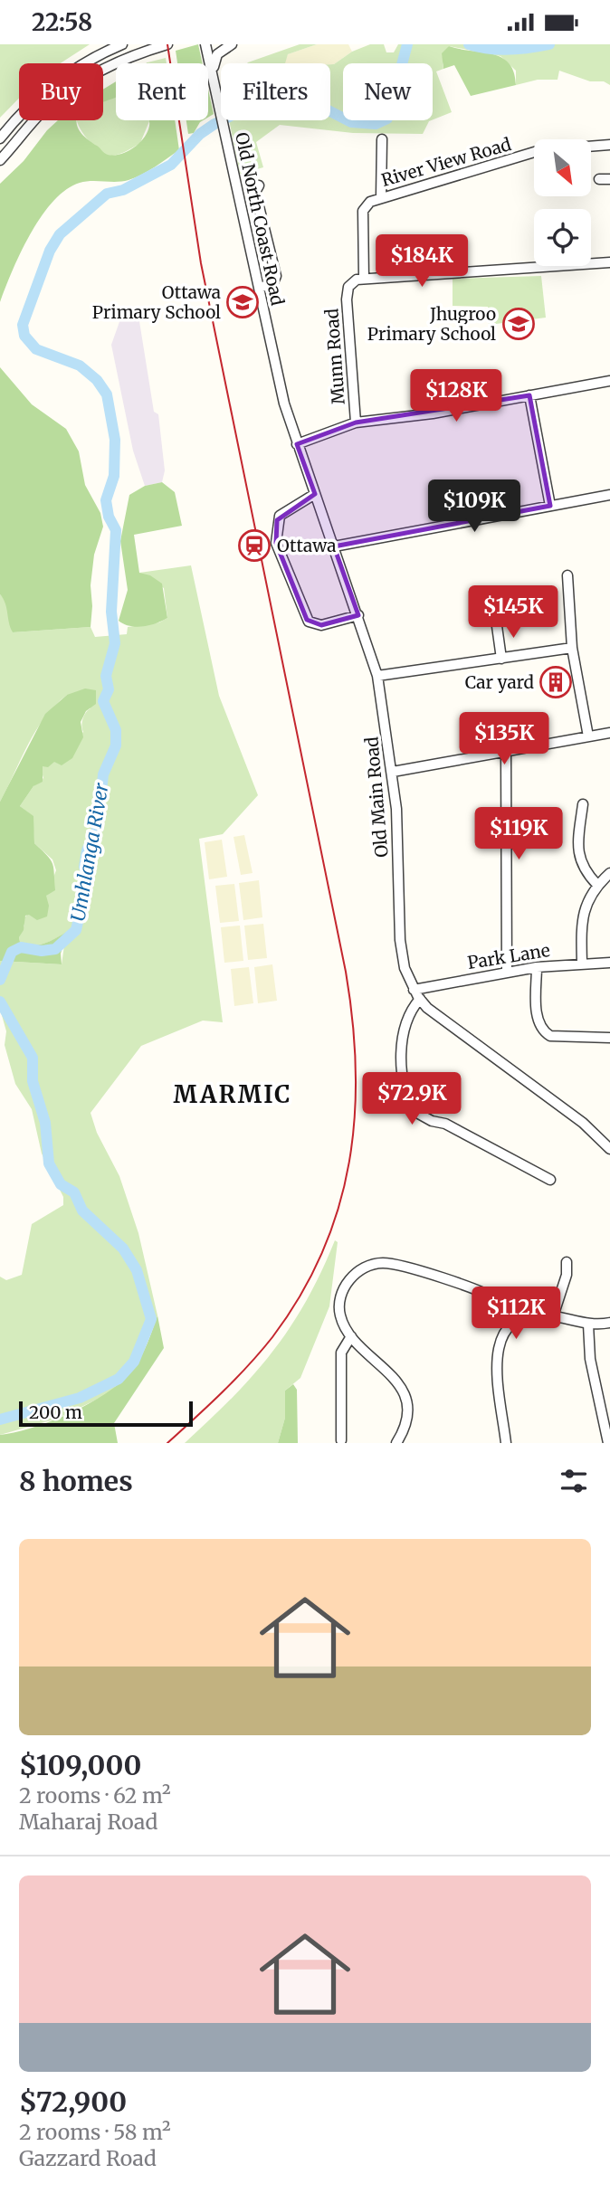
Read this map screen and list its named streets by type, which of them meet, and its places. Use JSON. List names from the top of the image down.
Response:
{
  "streets": {
    "street": [
      "River View Road",
      "Old North Coast Road",
      "Munn Road",
      "Old Main Road",
      "Park Lane"
    ]
  },
  "crossings": [
    ["River View Road", "Munn Road"],
    ["Old North Coast Road", "Old Main Road"],
    ["Old Main Road", "Park Lane"]
  ],
  "districts": ["MARMIC"],
  "water": ["Umhlanga River"],
  "places": {
    "school or university": ["Ottawa Primary School", "Jhugroo Primary School"],
    "station": ["Ottawa"],
    "building": ["Car yard"]
  },
  "scale_bar": "200 m",
  "north": "bottom right",
  "page": {
    "status": "22:58",
    "chip": [
      "Buy",
      "Rent",
      "Filters",
      "New"
    ],
    "price": [
      "$184K",
      "$128K",
      "$109K",
      "$145K",
      "$135K",
      "$119K",
      "$72.9K",
      "$112K"
    ],
    "scale": "200 m",
    "heading": "8 homes",
    "list": [
      {
        "name": "$109,000",
        "note": "2 rooms · 62 m² · Maharaj Road"
      },
      {
        "name": "$72,900",
        "note": "2 rooms · 58 m² · Gazzard Road"
      }
    ]
  }
}
